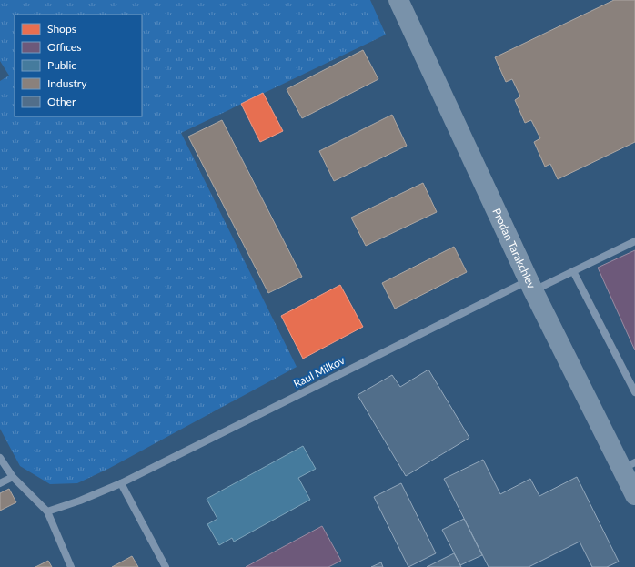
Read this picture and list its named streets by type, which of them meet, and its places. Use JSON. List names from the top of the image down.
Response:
{
  "streets": {
    "street": ["Prodan Tarakchiev"],
    "lane": ["Raul Milkov"]
  },
  "crossings": [
    ["Prodan Tarakchiev", "Raul Milkov"]
  ],
  "legend": [
    "Shops",
    "Offices",
    "Public",
    "Industry",
    "Other"
  ]
}
